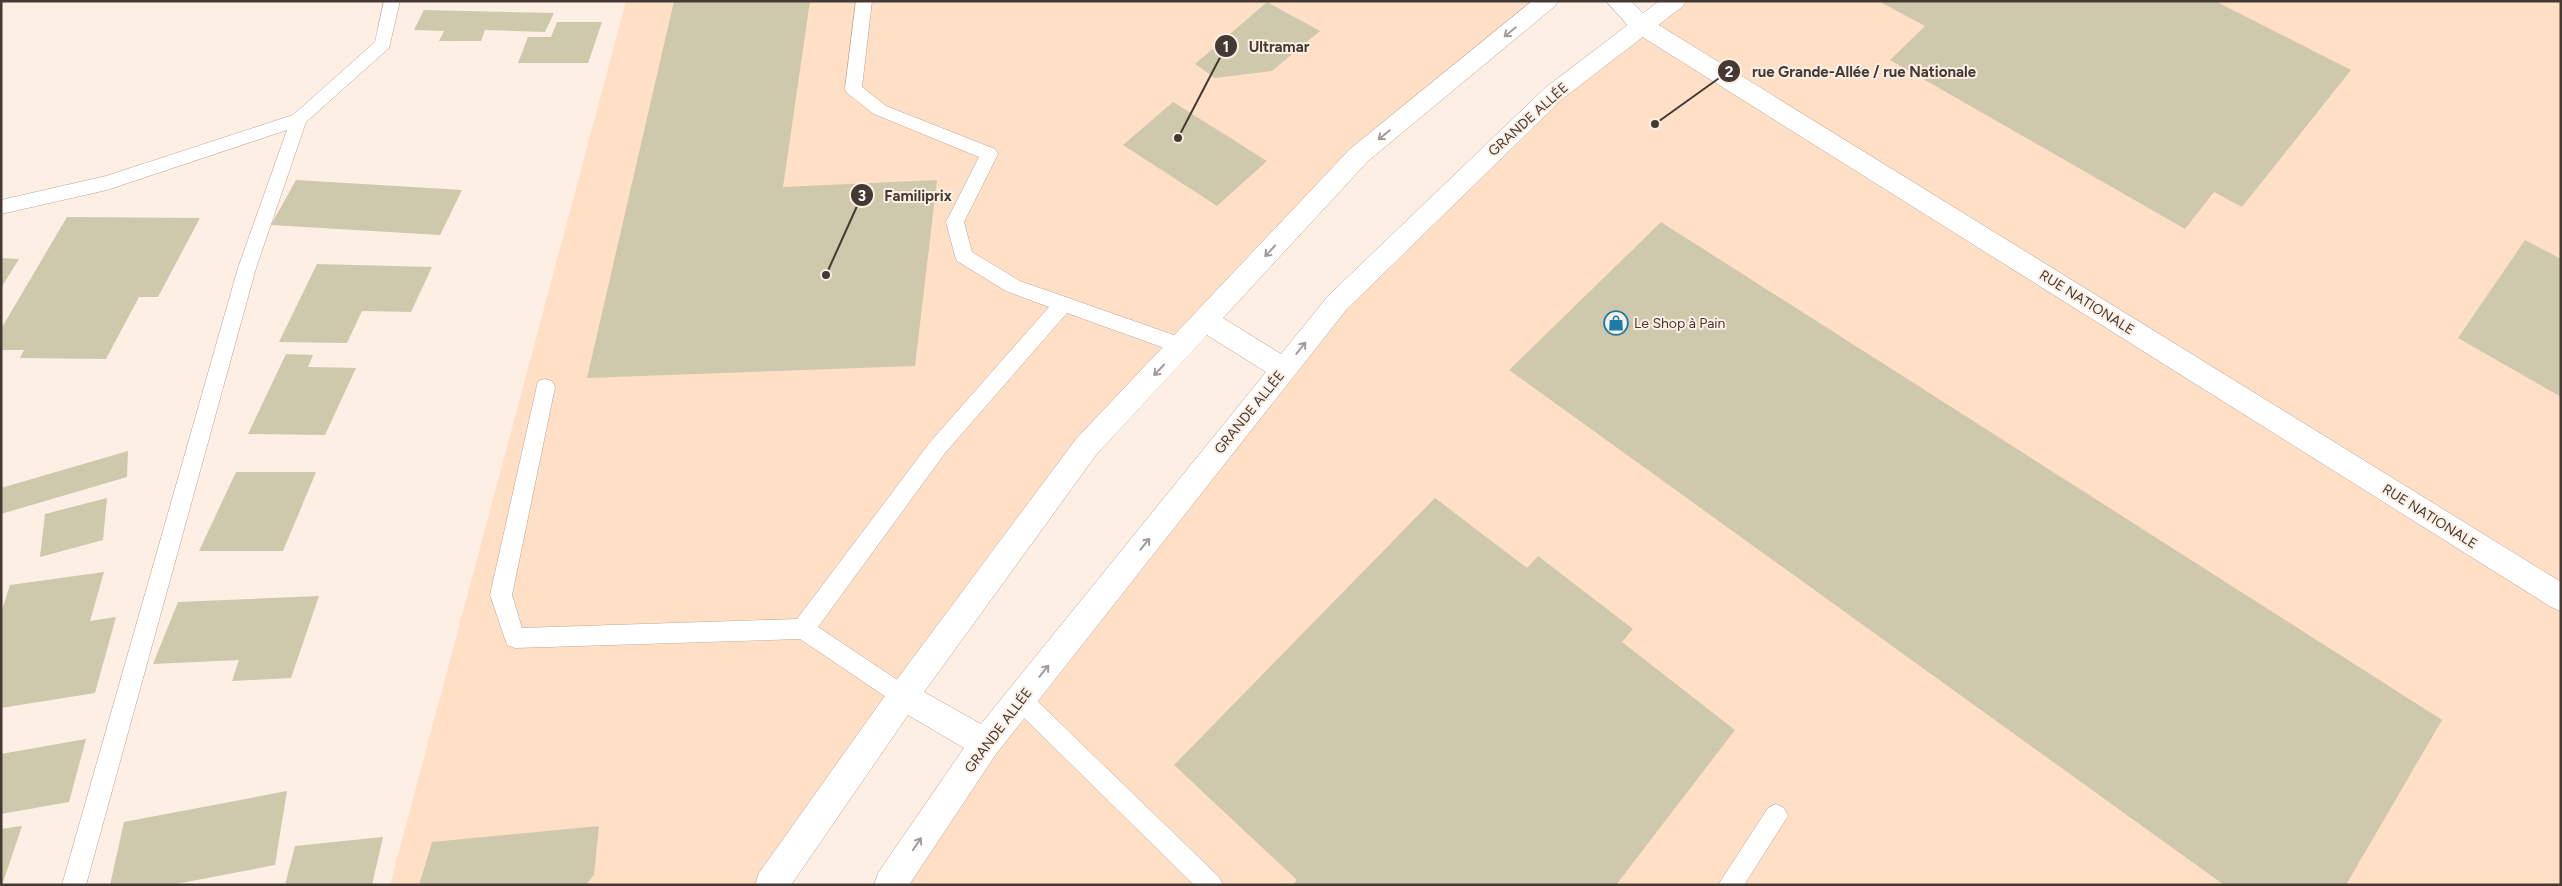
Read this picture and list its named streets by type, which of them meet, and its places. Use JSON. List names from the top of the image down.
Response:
{
  "streets": {
    "street": ["GRANDE ALLÉE", "RUE NATIONALE"]
  },
  "crossings": [
    ["GRANDE ALLÉE", "RUE NATIONALE"]
  ],
  "places": {
    "other": ["rue Grande-Allée / rue Nationale", "Ultramar", "Familiprix"],
    "shop": ["Le Shop à Pain"]
  }
}
